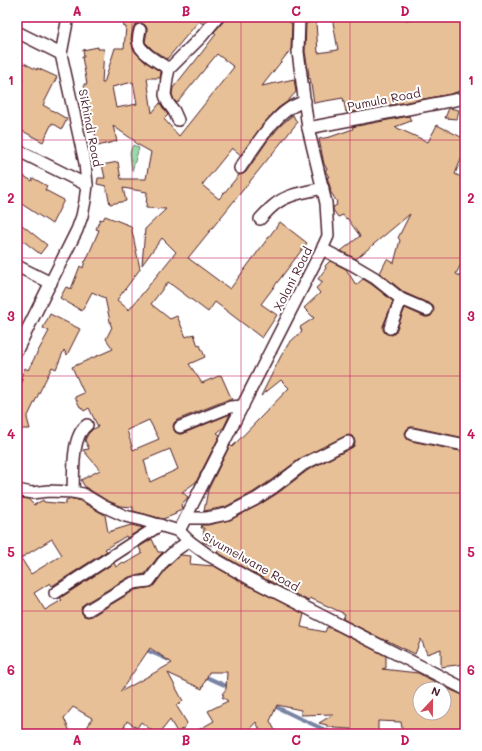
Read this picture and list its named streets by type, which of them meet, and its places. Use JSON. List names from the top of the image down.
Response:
{
  "streets": {
    "street": [
      "Pumula Road",
      "Sikhindi Road",
      "Xolani Road",
      "Sivumelwane Road"
    ]
  },
  "crossings": [
    ["Pumula Road", "Xolani Road"],
    ["Xolani Road", "Sivumelwane Road"]
  ],
  "north": "top",
  "grid": {
    "columns": [
      "A",
      "B",
      "C",
      "D"
    ],
    "rows": [
      "1",
      "2",
      "3",
      "4",
      "5",
      "6"
    ]
  }
}
